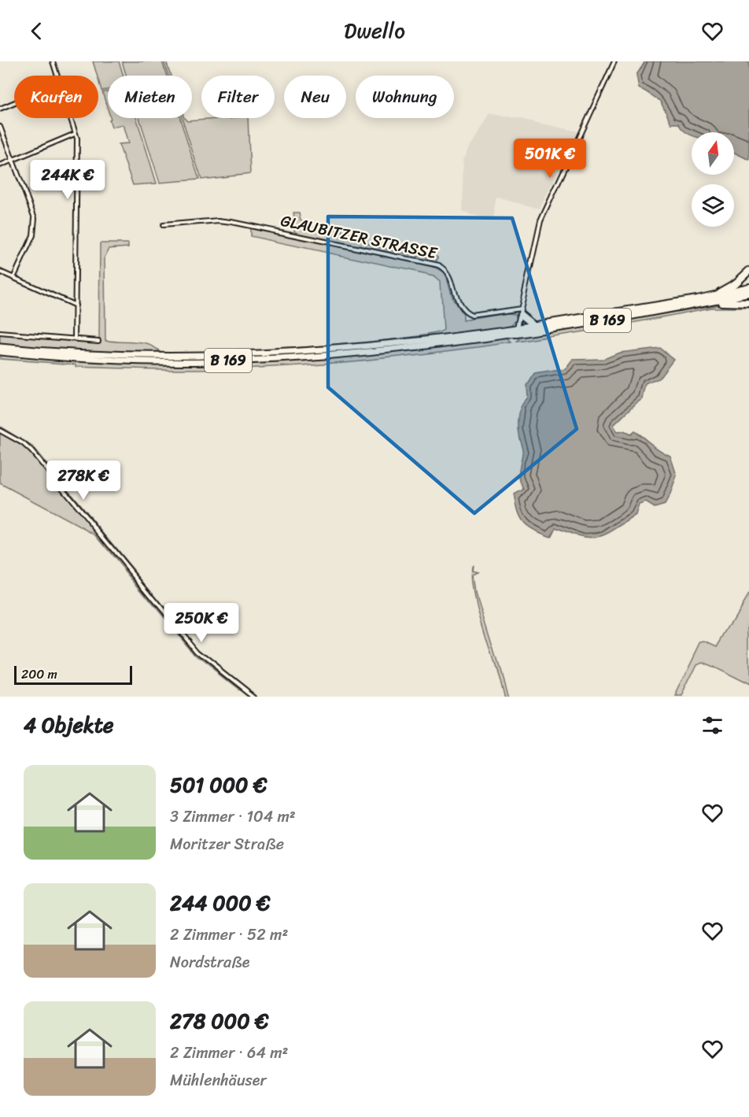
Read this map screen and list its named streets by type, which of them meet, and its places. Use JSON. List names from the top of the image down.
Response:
{
  "streets": {
    "highway": ["B 169"],
    "street": ["GLAUBITZER STRASSE"]
  },
  "scale_bar": "200 m",
  "north": "top",
  "page": {
    "header": "Dwello",
    "chip": [
      "Kaufen",
      "Mieten",
      "Filter",
      "Neu",
      "Wohnung"
    ],
    "price": [
      "501K €",
      "244K €",
      "278K €",
      "250K €"
    ],
    "scale": "200 m",
    "heading": "4 Objekte",
    "list": [
      {
        "name": "501 000 €",
        "note": "3 Zimmer · 104 m² · Moritzer Straße"
      },
      {
        "name": "244 000 €",
        "note": "2 Zimmer · 52 m² · Nordstraße"
      },
      {
        "name": "278 000 €",
        "note": "2 Zimmer · 64 m² · Mühlenhäuser"
      }
    ]
  }
}
